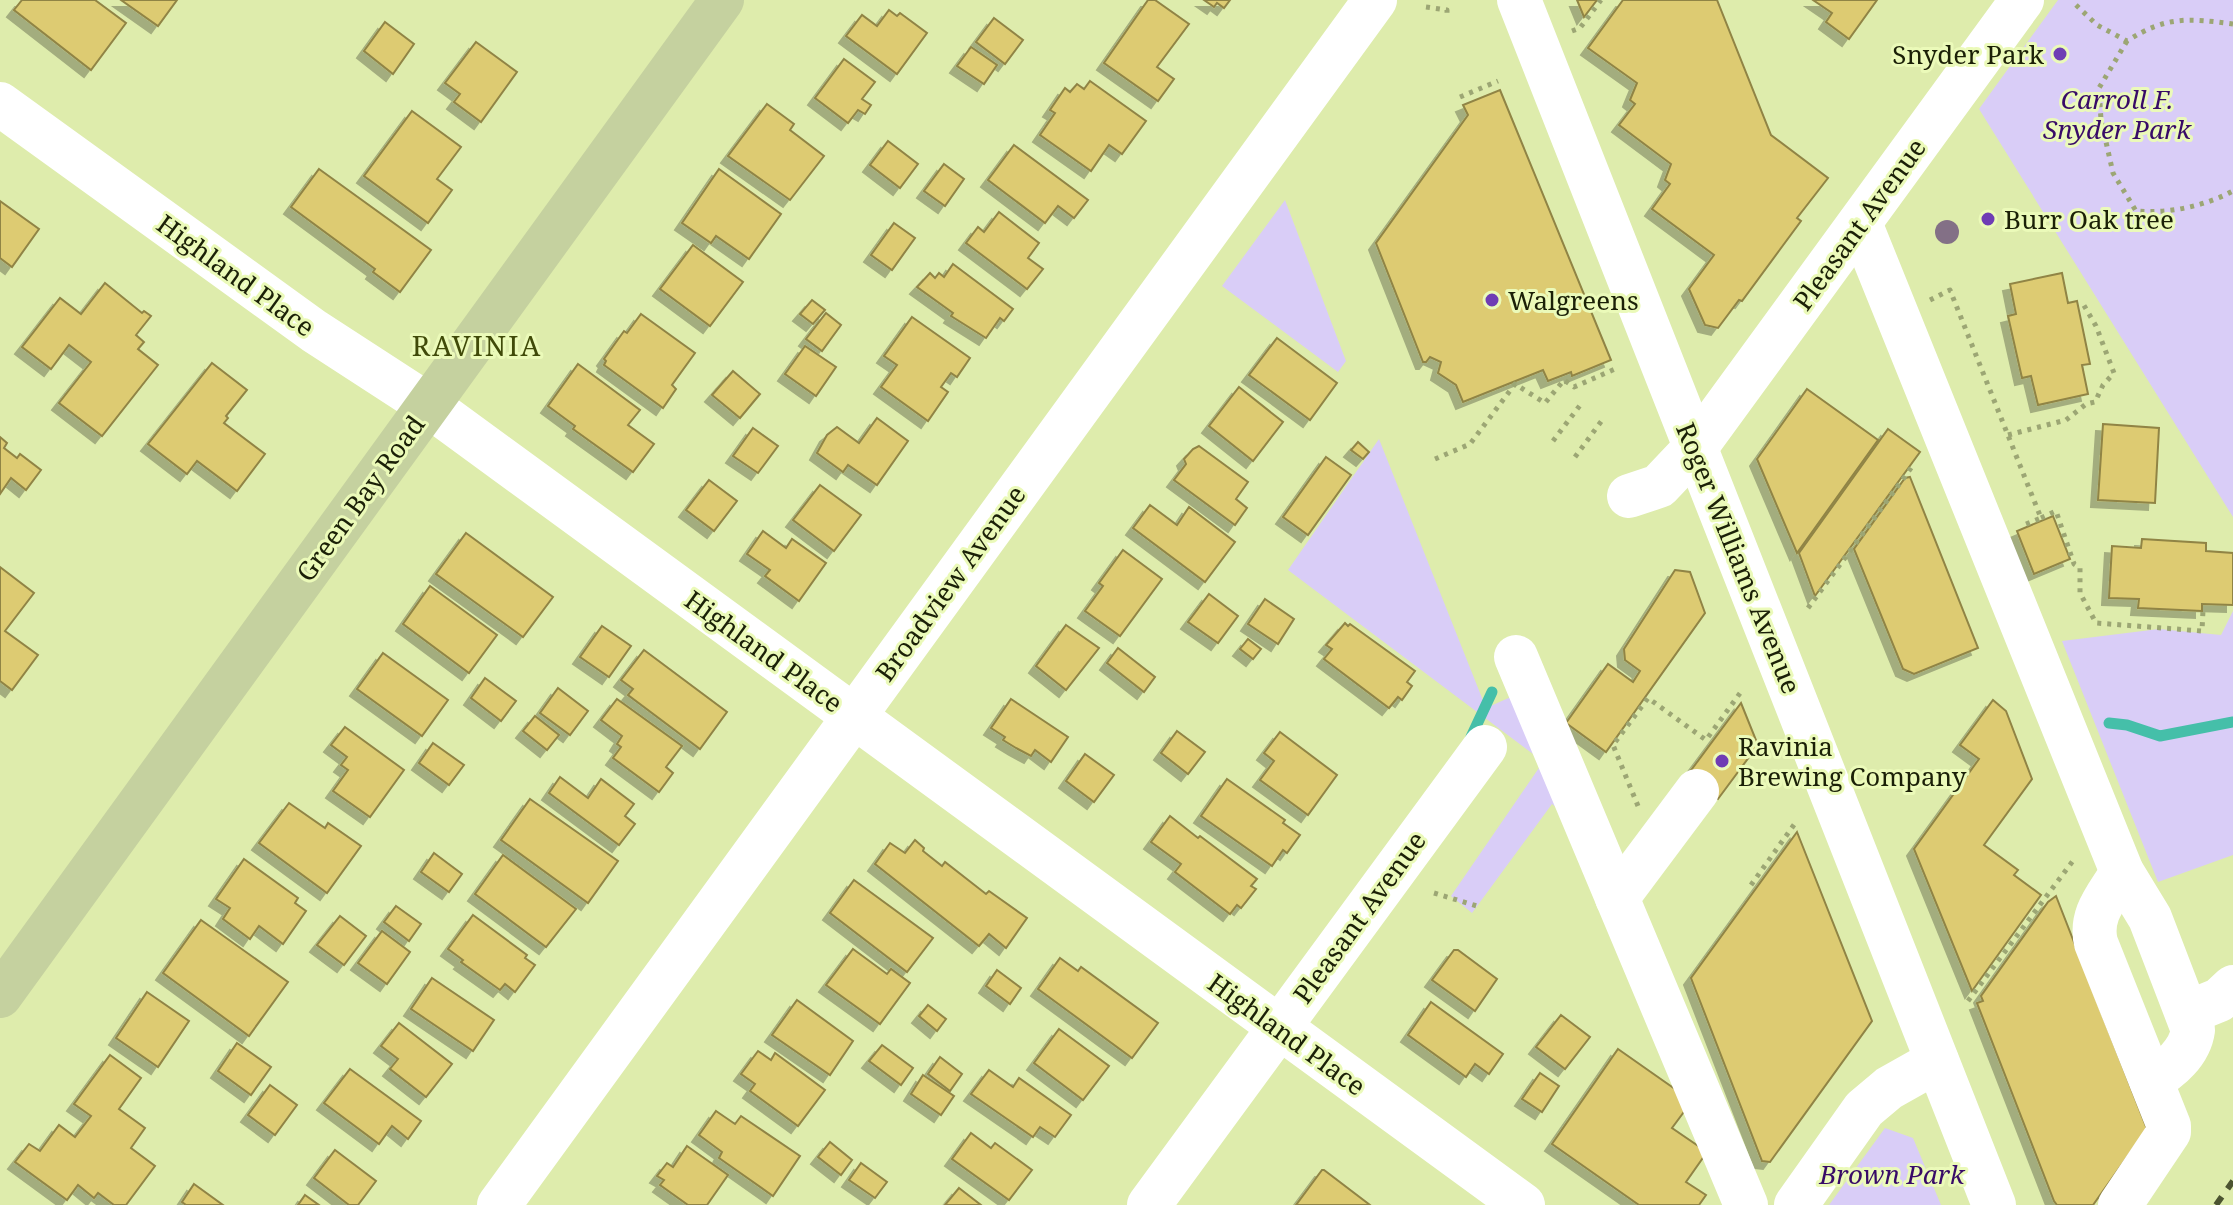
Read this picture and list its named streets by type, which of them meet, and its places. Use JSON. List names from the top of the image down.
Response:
{
  "streets": {
    "main road": ["Green Bay Road"],
    "street": [
      "Pleasant Avenue",
      "Highland Place",
      "Roger Williams Avenue",
      "Broadview Avenue"
    ]
  },
  "crossings": [
    ["Pleasant Avenue", "Highland Place"],
    ["Pleasant Avenue", "Roger Williams Avenue"],
    ["Highland Place", "Green Bay Road"],
    ["Highland Place", "Broadview Avenue"]
  ],
  "districts": ["RAVINIA"],
  "parks": ["Carroll F. Snyder Park", "Brown Park"],
  "places": [
    "Snyder Park",
    "Burr Oak tree",
    "Walgreens",
    "Ravinia Brewing Company"
  ]
}
